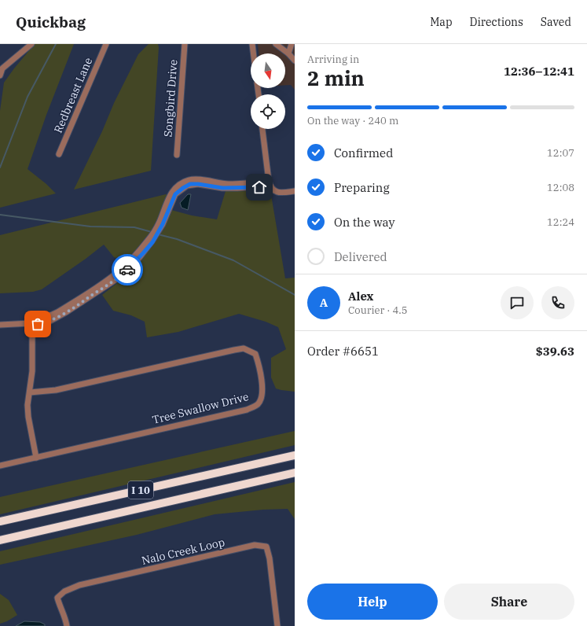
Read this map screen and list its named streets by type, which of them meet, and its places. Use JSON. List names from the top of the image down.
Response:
{
  "streets": {
    "highway": ["I 10"],
    "street": [
      "Redbreast Lane",
      "Songbird Drive",
      "Tree Swallow Drive",
      "Nalo Creek Loop"
    ]
  },
  "north": "bottom",
  "page": {
    "header": "Quickbag",
    "nav": ["Map", "Directions", "Saved"],
    "heading": ["2 min", "Arriving in", "12:36–12:41"],
    "panel": [
      "Alex",
      "Courier · 4.5",
      "Order #6651",
      "$39.63"
    ],
    "bar": "On the way · 240 m",
    "list": [
      ["Confirmed", "12:07"],
      ["Preparing", "12:08"],
      ["On the way", "12:24"],
      "Delivered"
    ],
    "round": "A",
    "buttons": ["Help", "Share"]
  }
}
